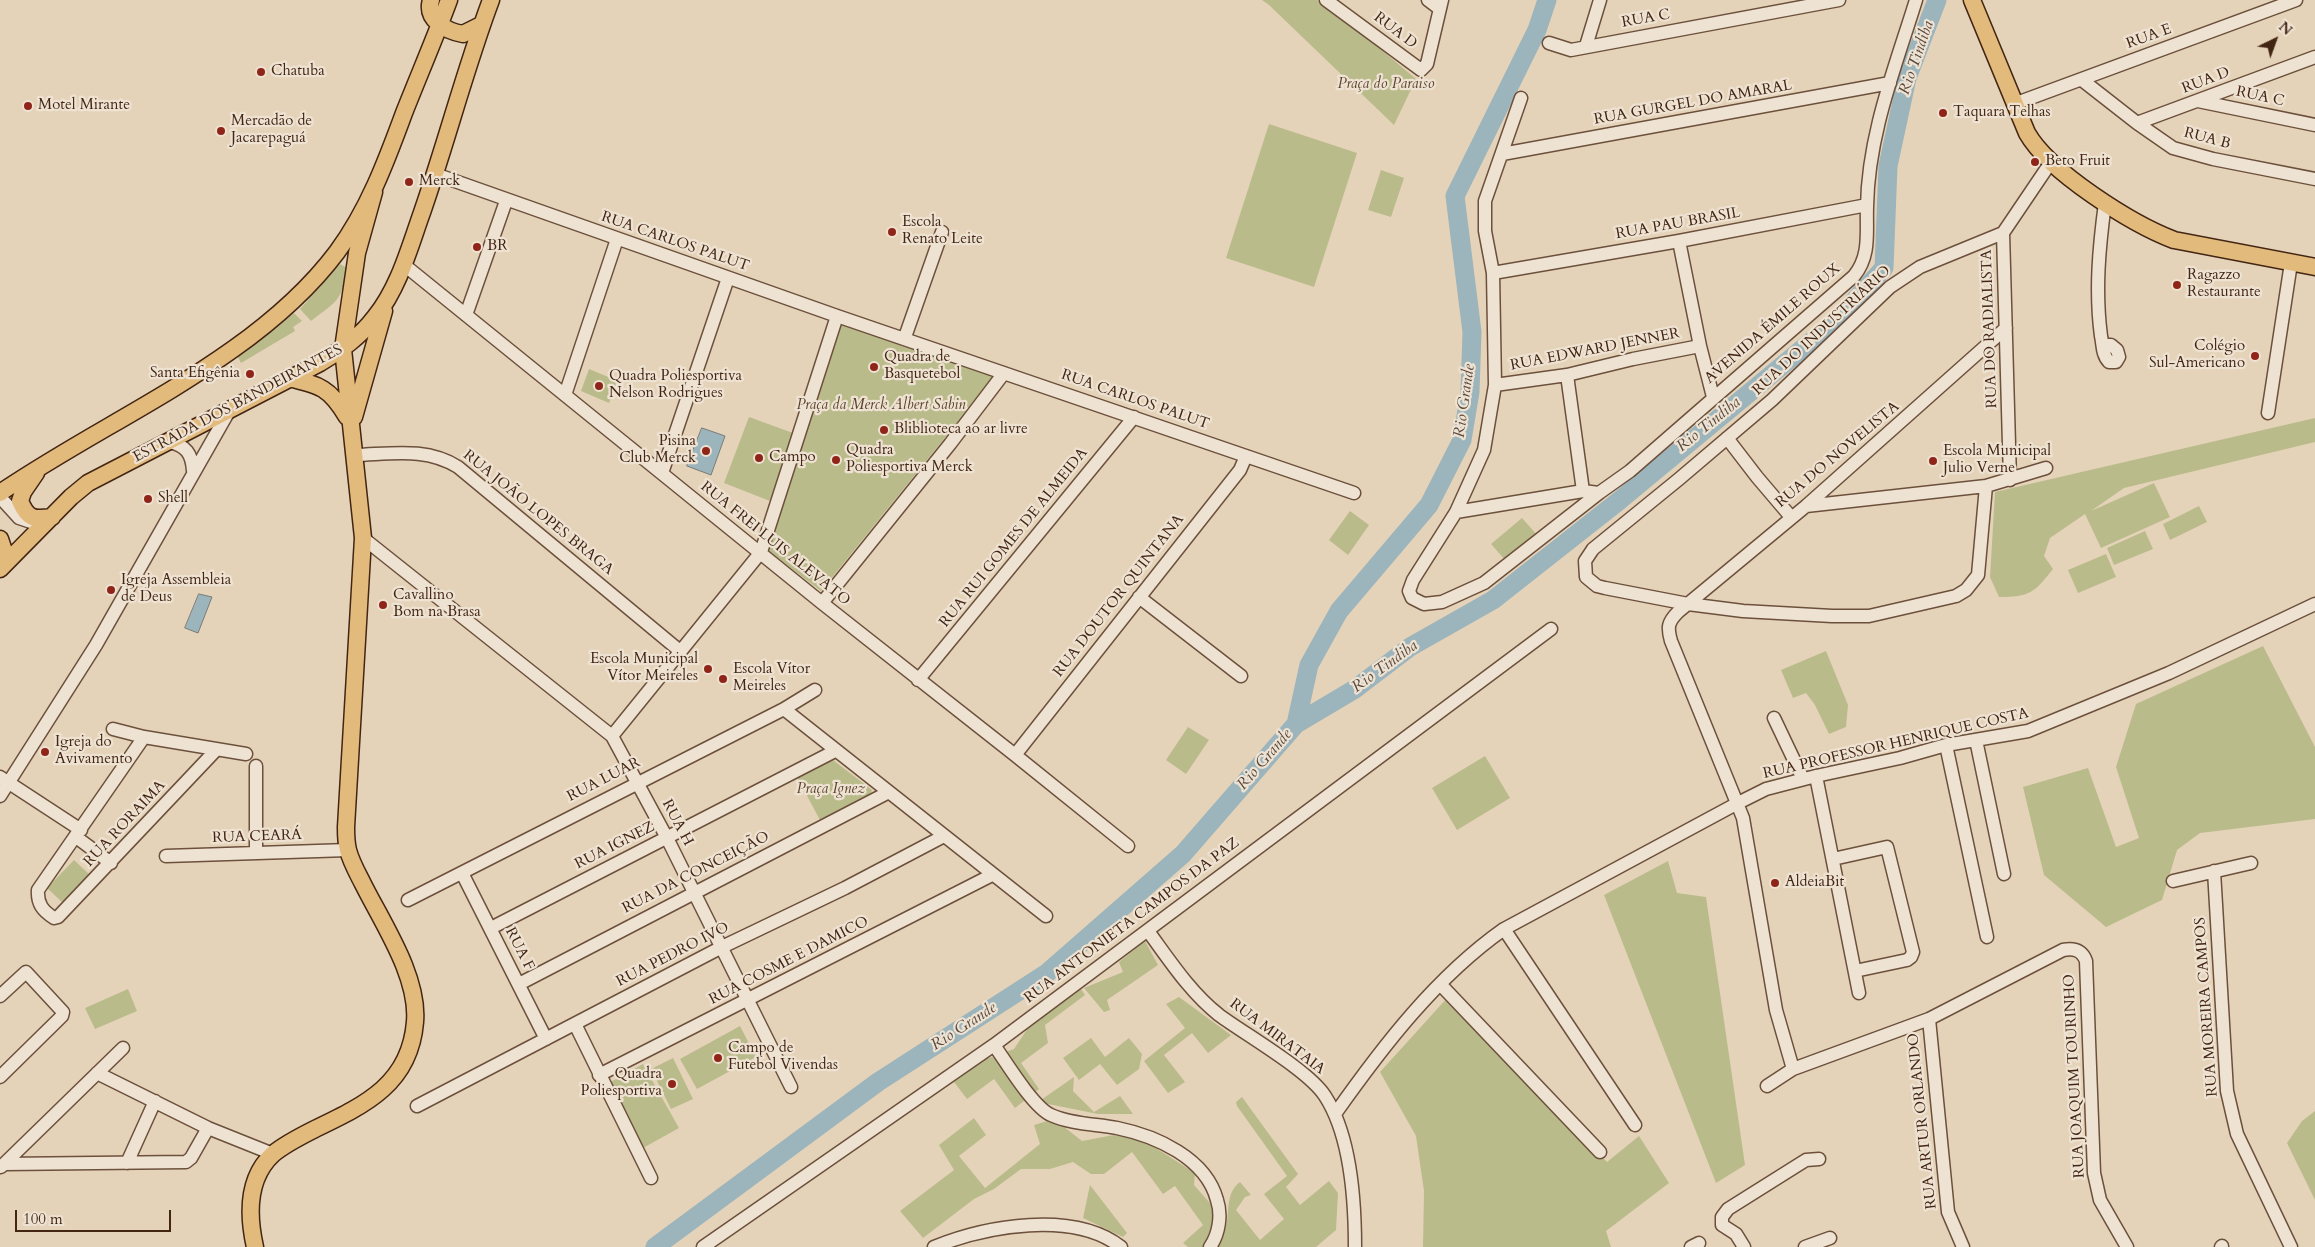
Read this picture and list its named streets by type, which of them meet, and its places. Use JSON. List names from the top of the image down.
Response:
{
  "streets": {
    "main road": ["ESTRADA DOS BANDEIRANTES"],
    "street": [
      "RUA C",
      "RUA D",
      "RUA E",
      "RUA GURGEL DO AMARAL",
      "RUA B",
      "RUA PAU BRASIL",
      "RUA CARLOS PALUT",
      "AVENIDA ÉMILE ROUX",
      "RUA DO RADIALISTA",
      "RUA DO INDUSTRIÁRIO",
      "RUA EDWARD JENNER",
      "RUA DO NOVELISTA",
      "RUA JOÃO LOPES BRAGA",
      "RUA RUI GOMES DE ALMEIDA",
      "RUA FREI LUIS ALEVATO",
      "RUA DOUTOR QUINTANA",
      "RUA PROFESSOR HENRIQUE COSTA",
      "RUA LUAR",
      "RUA H",
      "RUA RORAIMA",
      "RUA CEARÁ",
      "RUA IGNEZ",
      "RUA DA CONCEIÇÃO",
      "RUA ANTONIETA CAMPOS DA PAZ",
      "RUA F",
      "RUA PEDRO IVO",
      "RUA COSME E DAMICO",
      "RUA MOREIRA CAMPOS",
      "RUA MIRATAIA",
      "RUA JOAQUIM TOURINHO",
      "RUA ARTUR ORLANDO"
    ]
  },
  "crossings": [
    ["RUA C", "RUA D"],
    ["RUA D", "RUA B"],
    ["RUA E", "RUA B"],
    ["RUA GURGEL DO AMARAL", "AVENIDA ÉMILE ROUX"],
    ["RUA PAU BRASIL", "AVENIDA ÉMILE ROUX"],
    ["RUA CARLOS PALUT", "ESTRADA DOS BANDEIRANTES"],
    ["RUA CARLOS PALUT", "RUA RUI GOMES DE ALMEIDA"],
    ["RUA CARLOS PALUT", "RUA DOUTOR QUINTANA"],
    ["RUA DO RADIALISTA", "RUA DO INDUSTRIÁRIO"],
    ["RUA DO RADIALISTA", "RUA DO NOVELISTA"],
    ["RUA DO INDUSTRIÁRIO", "RUA DO NOVELISTA"],
    ["ESTRADA DOS BANDEIRANTES", "RUA FREI LUIS ALEVATO"],
    ["RUA DO NOVELISTA", "RUA PROFESSOR HENRIQUE COSTA"],
    ["RUA RUI GOMES DE ALMEIDA", "RUA FREI LUIS ALEVATO"],
    ["RUA FREI LUIS ALEVATO", "RUA DOUTOR QUINTANA"],
    ["RUA PROFESSOR HENRIQUE COSTA", "RUA MIRATAIA"],
    ["RUA LUAR", "RUA H"],
    ["RUA LUAR", "RUA F"],
    ["RUA H", "RUA IGNEZ"],
    ["RUA H", "RUA DA CONCEIÇÃO"],
    ["RUA H", "RUA PEDRO IVO"],
    ["RUA H", "RUA COSME E DAMICO"],
    ["RUA IGNEZ", "RUA F"],
    ["RUA DA CONCEIÇÃO", "RUA F"],
    ["RUA ANTONIETA CAMPOS DA PAZ", "RUA MIRATAIA"],
    ["RUA F", "RUA PEDRO IVO"],
    ["RUA JOAQUIM TOURINHO", "RUA ARTUR ORLANDO"]
  ],
  "water": ["Rio Tindiba", "Rio Grande"],
  "parks": ["Praça do Paraiso", "Praça da Merck Albert Sabin", "Praça Ignez"],
  "places": [
    "Chatuba",
    "Motel Mirante",
    "Taquara Telhas",
    "Mercadão de Jacarepaguá",
    "Beto Fruit",
    "Merck",
    "Escola Renato Leite",
    "BR",
    "Ragazzo Restaurante",
    "Colégio Sul-Americano",
    "Quadra de Basquetebol",
    "Santa Efigênia",
    "Quadra Poliesportiva Nelson Rodrigues",
    "Bliblioteca ao ar livre",
    "Pisina Club Merck",
    "Campo",
    "Quadra Poliesportiva Merck",
    "Escola Municipal Julio Verne",
    "Shell",
    "Igreja Assembleia de Deus",
    "Cavallino Bom na Brasa",
    "Escola Municipal Vítor Meireles",
    "Escola Vítor Meireles",
    "Igreja do Avivamento",
    "AldeiaBit",
    "Campo de Futebol Vivendas",
    "Quadra Poliesportiva"
  ],
  "scale_bar": "100 m",
  "north": "top right"
}
